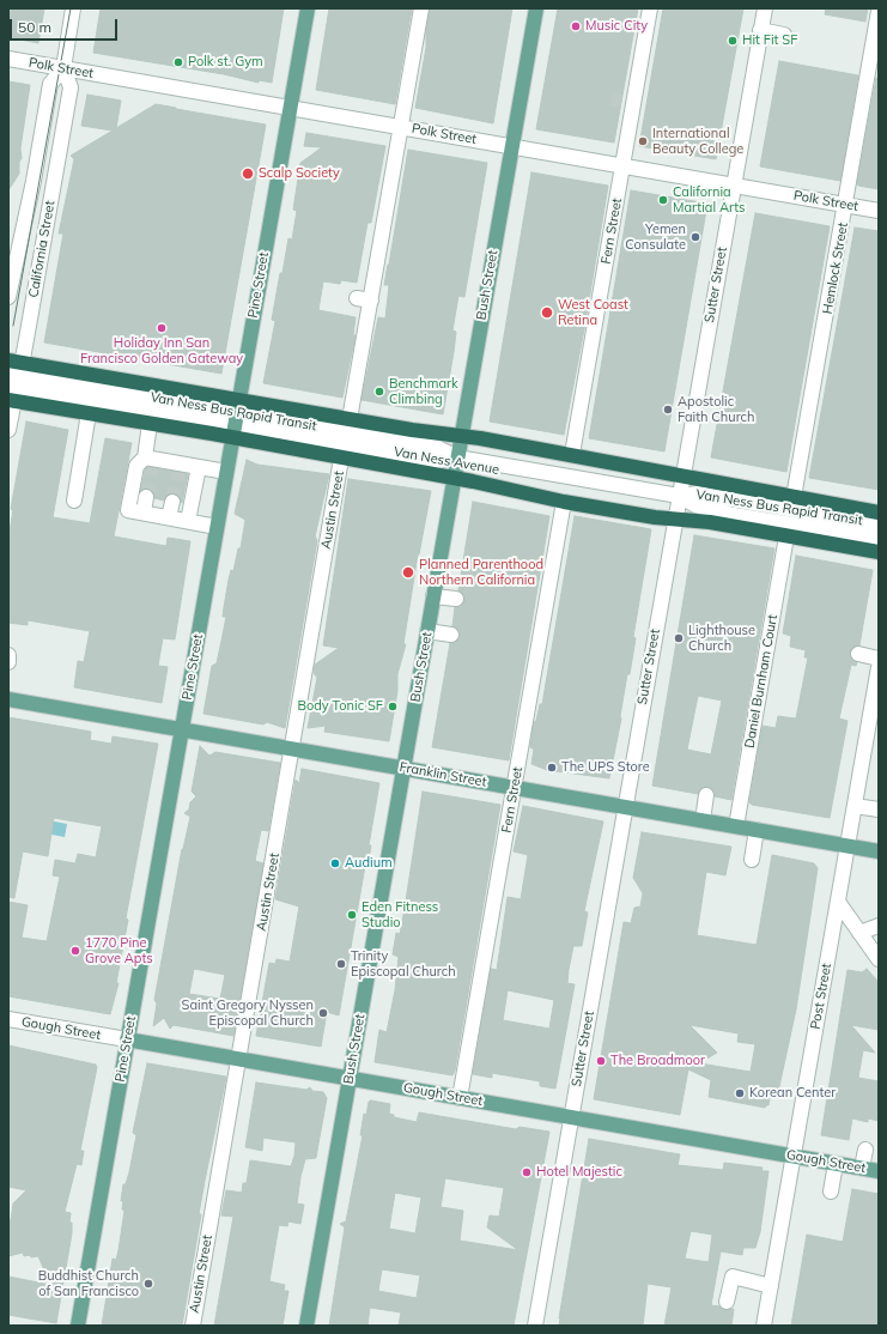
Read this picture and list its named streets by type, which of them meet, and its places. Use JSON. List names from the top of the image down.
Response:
{
  "streets": {
    "highway": ["Van Ness Avenue"],
    "main road": [
      "Pine Street",
      "Bush Street",
      "Franklin Street",
      "Gough Street"
    ],
    "street": [
      "Polk Street",
      "Fern Street",
      "California Street",
      "Hemlock Street",
      "Sutter Street",
      "Van Ness Bus Rapid Transit",
      "Austin Street",
      "Daniel Burnham Court",
      "Post Street"
    ]
  },
  "crossings": [
    ["Polk Street", "Fern Street"],
    ["Polk Street", "California Street"],
    ["Polk Street", "Hemlock Street"],
    ["Polk Street", "Pine Street"],
    ["Polk Street", "Bush Street"],
    ["Polk Street", "Sutter Street"],
    ["Fern Street", "Van Ness Avenue"],
    ["Fern Street", "Franklin Street"],
    ["Fern Street", "Gough Street"],
    ["California Street", "Van Ness Bus Rapid Transit"],
    ["California Street", "Van Ness Avenue"],
    ["Hemlock Street", "Van Ness Avenue"],
    ["Pine Street", "Van Ness Bus Rapid Transit"],
    ["Pine Street", "Van Ness Avenue"],
    ["Pine Street", "Franklin Street"],
    ["Pine Street", "Gough Street"],
    ["Bush Street", "Van Ness Bus Rapid Transit"],
    ["Bush Street", "Van Ness Avenue"],
    ["Bush Street", "Franklin Street"],
    ["Bush Street", "Gough Street"],
    ["Sutter Street", "Van Ness Bus Rapid Transit"],
    ["Sutter Street", "Van Ness Avenue"],
    ["Sutter Street", "Franklin Street"],
    ["Sutter Street", "Gough Street"],
    ["Van Ness Bus Rapid Transit", "Van Ness Avenue"],
    ["Van Ness Avenue", "Austin Street"],
    ["Van Ness Avenue", "Daniel Burnham Court"],
    ["Austin Street", "Franklin Street"],
    ["Austin Street", "Gough Street"],
    ["Daniel Burnham Court", "Franklin Street"],
    ["Franklin Street", "Post Street"],
    ["Post Street", "Gough Street"]
  ],
  "places": [
    "Music City",
    "Hit Fit SF",
    "Polk st. Gym",
    "International Beauty College",
    "Scalp Society",
    "California Martial Arts",
    "Yemen Consulate",
    "West Coast Retina",
    "Holiday Inn San Francisco Golden Gateway",
    "Benchmark Climbing",
    "Apostolic Faith Church",
    "Planned Parenthood Northern California",
    "Lighthouse Church",
    "Body Tonic SF",
    "The UPS Store",
    "Audium",
    "Eden Fitness Studio",
    "1770 Pine Grove Apts",
    "Trinity Episcopal Church",
    "Saint Gregory Nyssen Episcopal Church",
    "The Broadmoor",
    "Korean Center",
    "Hotel Majestic",
    "Buddhist Church of San Francisco"
  ],
  "scale_bar": "50 m"
}
